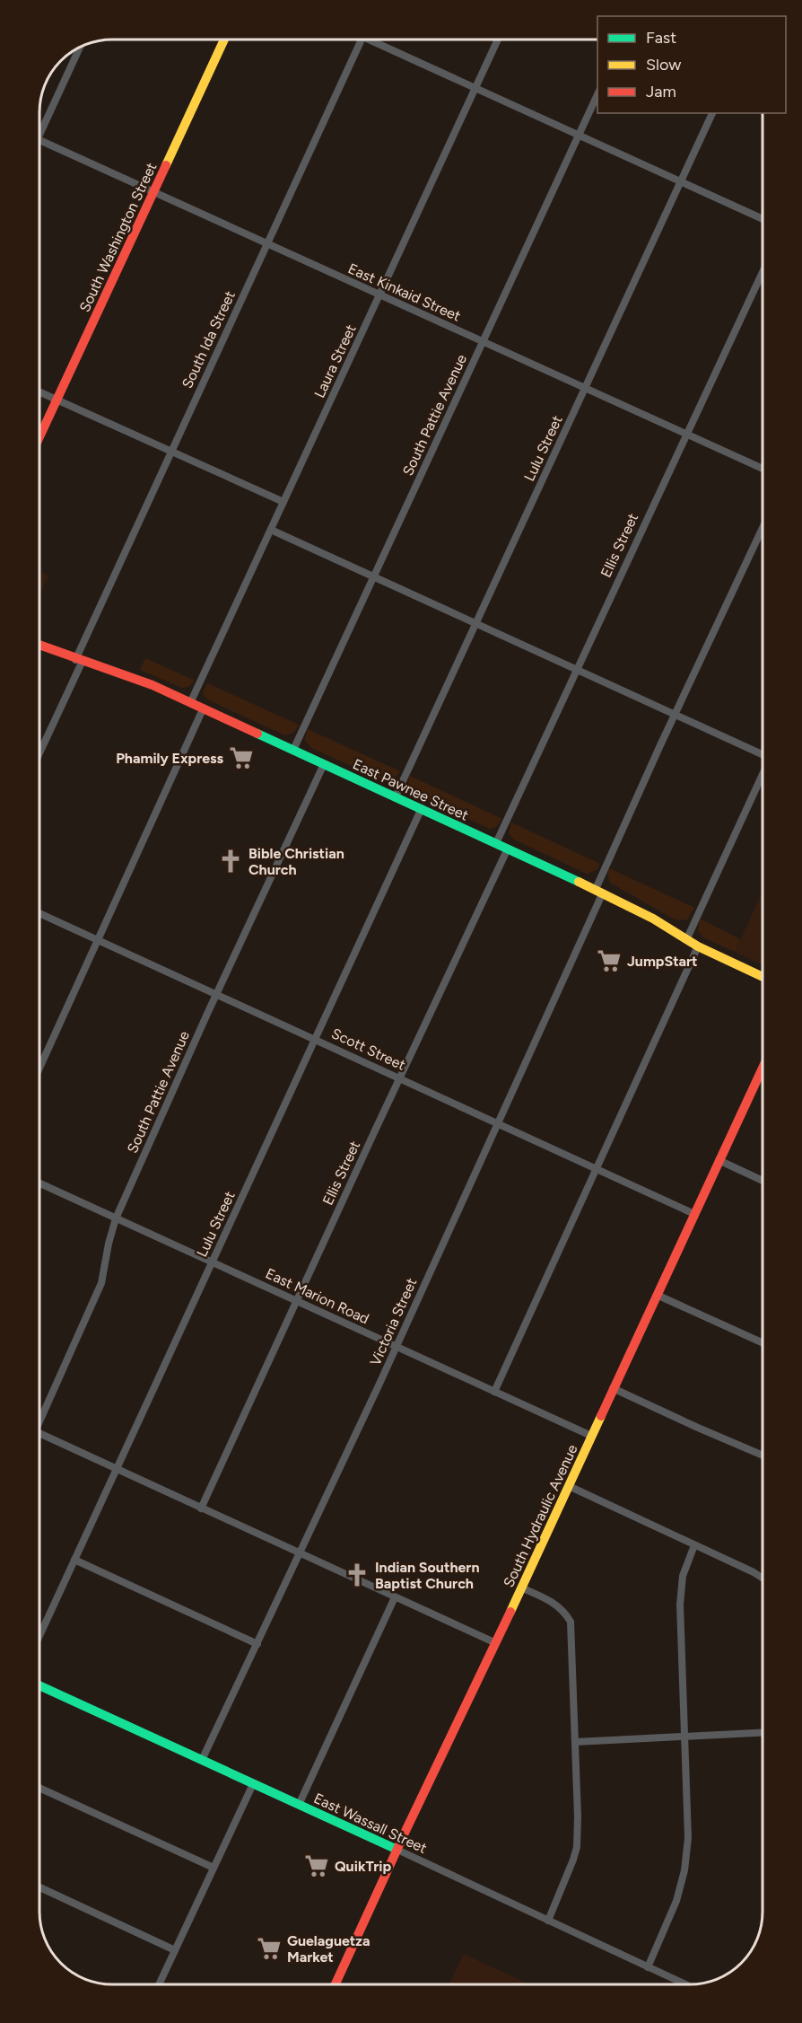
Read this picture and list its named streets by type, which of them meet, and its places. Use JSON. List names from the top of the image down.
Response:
{
  "streets": {
    "street": [
      "South Washington Street",
      "East Kinkaid Street",
      "South Ida Street",
      "Laura Street",
      "South Pattie Avenue",
      "Lulu Street",
      "Ellis Street",
      "East Pawnee Street",
      "Scott Street",
      "East Marion Road",
      "Victoria Street",
      "South Hydraulic Avenue",
      "East Wassall Street"
    ]
  },
  "crossings": [
    ["South Washington Street", "East Kinkaid Street"],
    ["East Kinkaid Street", "South Ida Street"],
    ["East Kinkaid Street", "Laura Street"],
    ["East Kinkaid Street", "South Pattie Avenue"],
    ["East Kinkaid Street", "Lulu Street"],
    ["East Kinkaid Street", "Ellis Street"],
    ["South Ida Street", "East Pawnee Street"],
    ["Laura Street", "East Pawnee Street"],
    ["South Pattie Avenue", "East Pawnee Street"],
    ["South Pattie Avenue", "Scott Street"],
    ["South Pattie Avenue", "East Marion Road"],
    ["Lulu Street", "East Pawnee Street"],
    ["Lulu Street", "Scott Street"],
    ["Lulu Street", "East Marion Road"],
    ["Ellis Street", "East Pawnee Street"],
    ["Ellis Street", "Scott Street"],
    ["Ellis Street", "East Marion Road"],
    ["East Pawnee Street", "Victoria Street"],
    ["Scott Street", "Victoria Street"],
    ["Scott Street", "South Hydraulic Avenue"],
    ["East Marion Road", "Victoria Street"],
    ["East Marion Road", "South Hydraulic Avenue"],
    ["Victoria Street", "East Wassall Street"],
    ["South Hydraulic Avenue", "East Wassall Street"]
  ],
  "places": {
    "supermarket": [
      "Phamily Express",
      "JumpStart",
      "QuikTrip",
      "Guelaguetza Market"
    ],
    "church": ["Bible Christian Church", "Indian Southern Baptist Church"]
  },
  "legend": ["Fast", "Slow", "Jam"]
}
